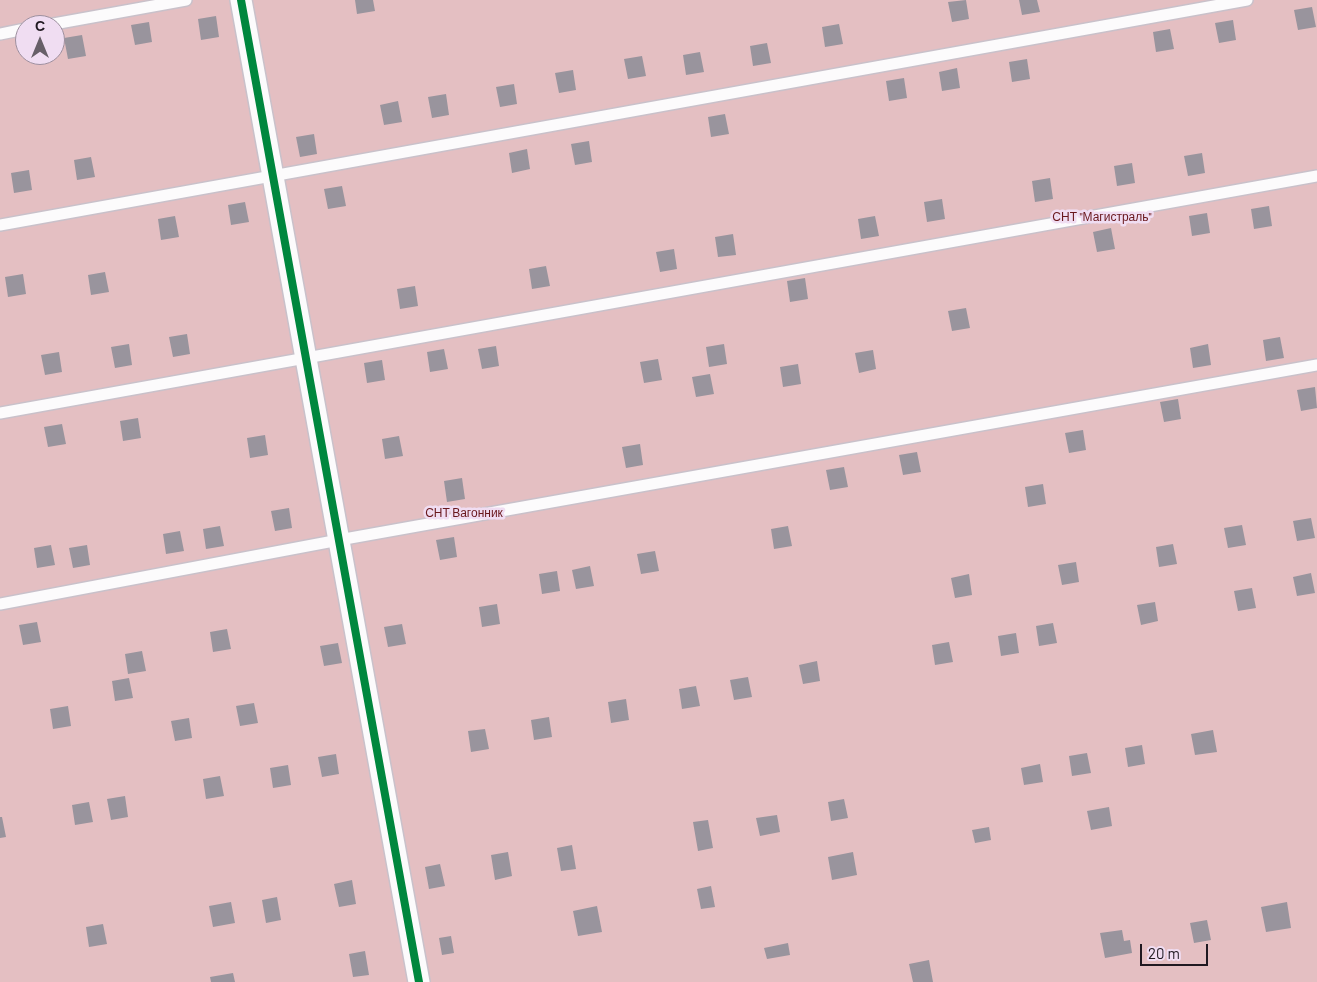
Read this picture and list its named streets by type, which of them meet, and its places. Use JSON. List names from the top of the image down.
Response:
{
  "parks": ["СНТ \"Магистраль\"", "СНТ Вагонник"],
  "scale_bar": "20 m",
  "north": "top"
}
